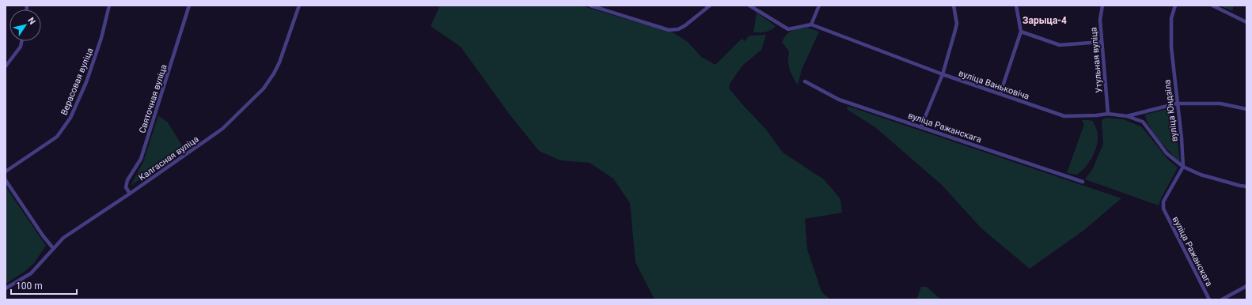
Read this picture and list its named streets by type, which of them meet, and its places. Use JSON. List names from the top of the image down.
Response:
{
  "streets": {
    "street": [
      "Утульная вуліца",
      "Верасовая вуліца",
      "вуліца Ваньковіча",
      "Святочная вуліца",
      "вуліца Юндзіла",
      "вуліца Ражанскага",
      "Калгасная вуліца"
    ]
  },
  "crossings": [
    ["Утульная вуліца", "вуліца Ваньковіча"],
    ["вуліца Ваньковіча", "вуліца Юндзіла"],
    ["Святочная вуліца", "Калгасная вуліца"],
    ["вуліца Юндзіла", "вуліца Ражанскага"]
  ],
  "districts": ["Зарыца-4"],
  "scale_bar": "100 m",
  "north": "top right"
}
